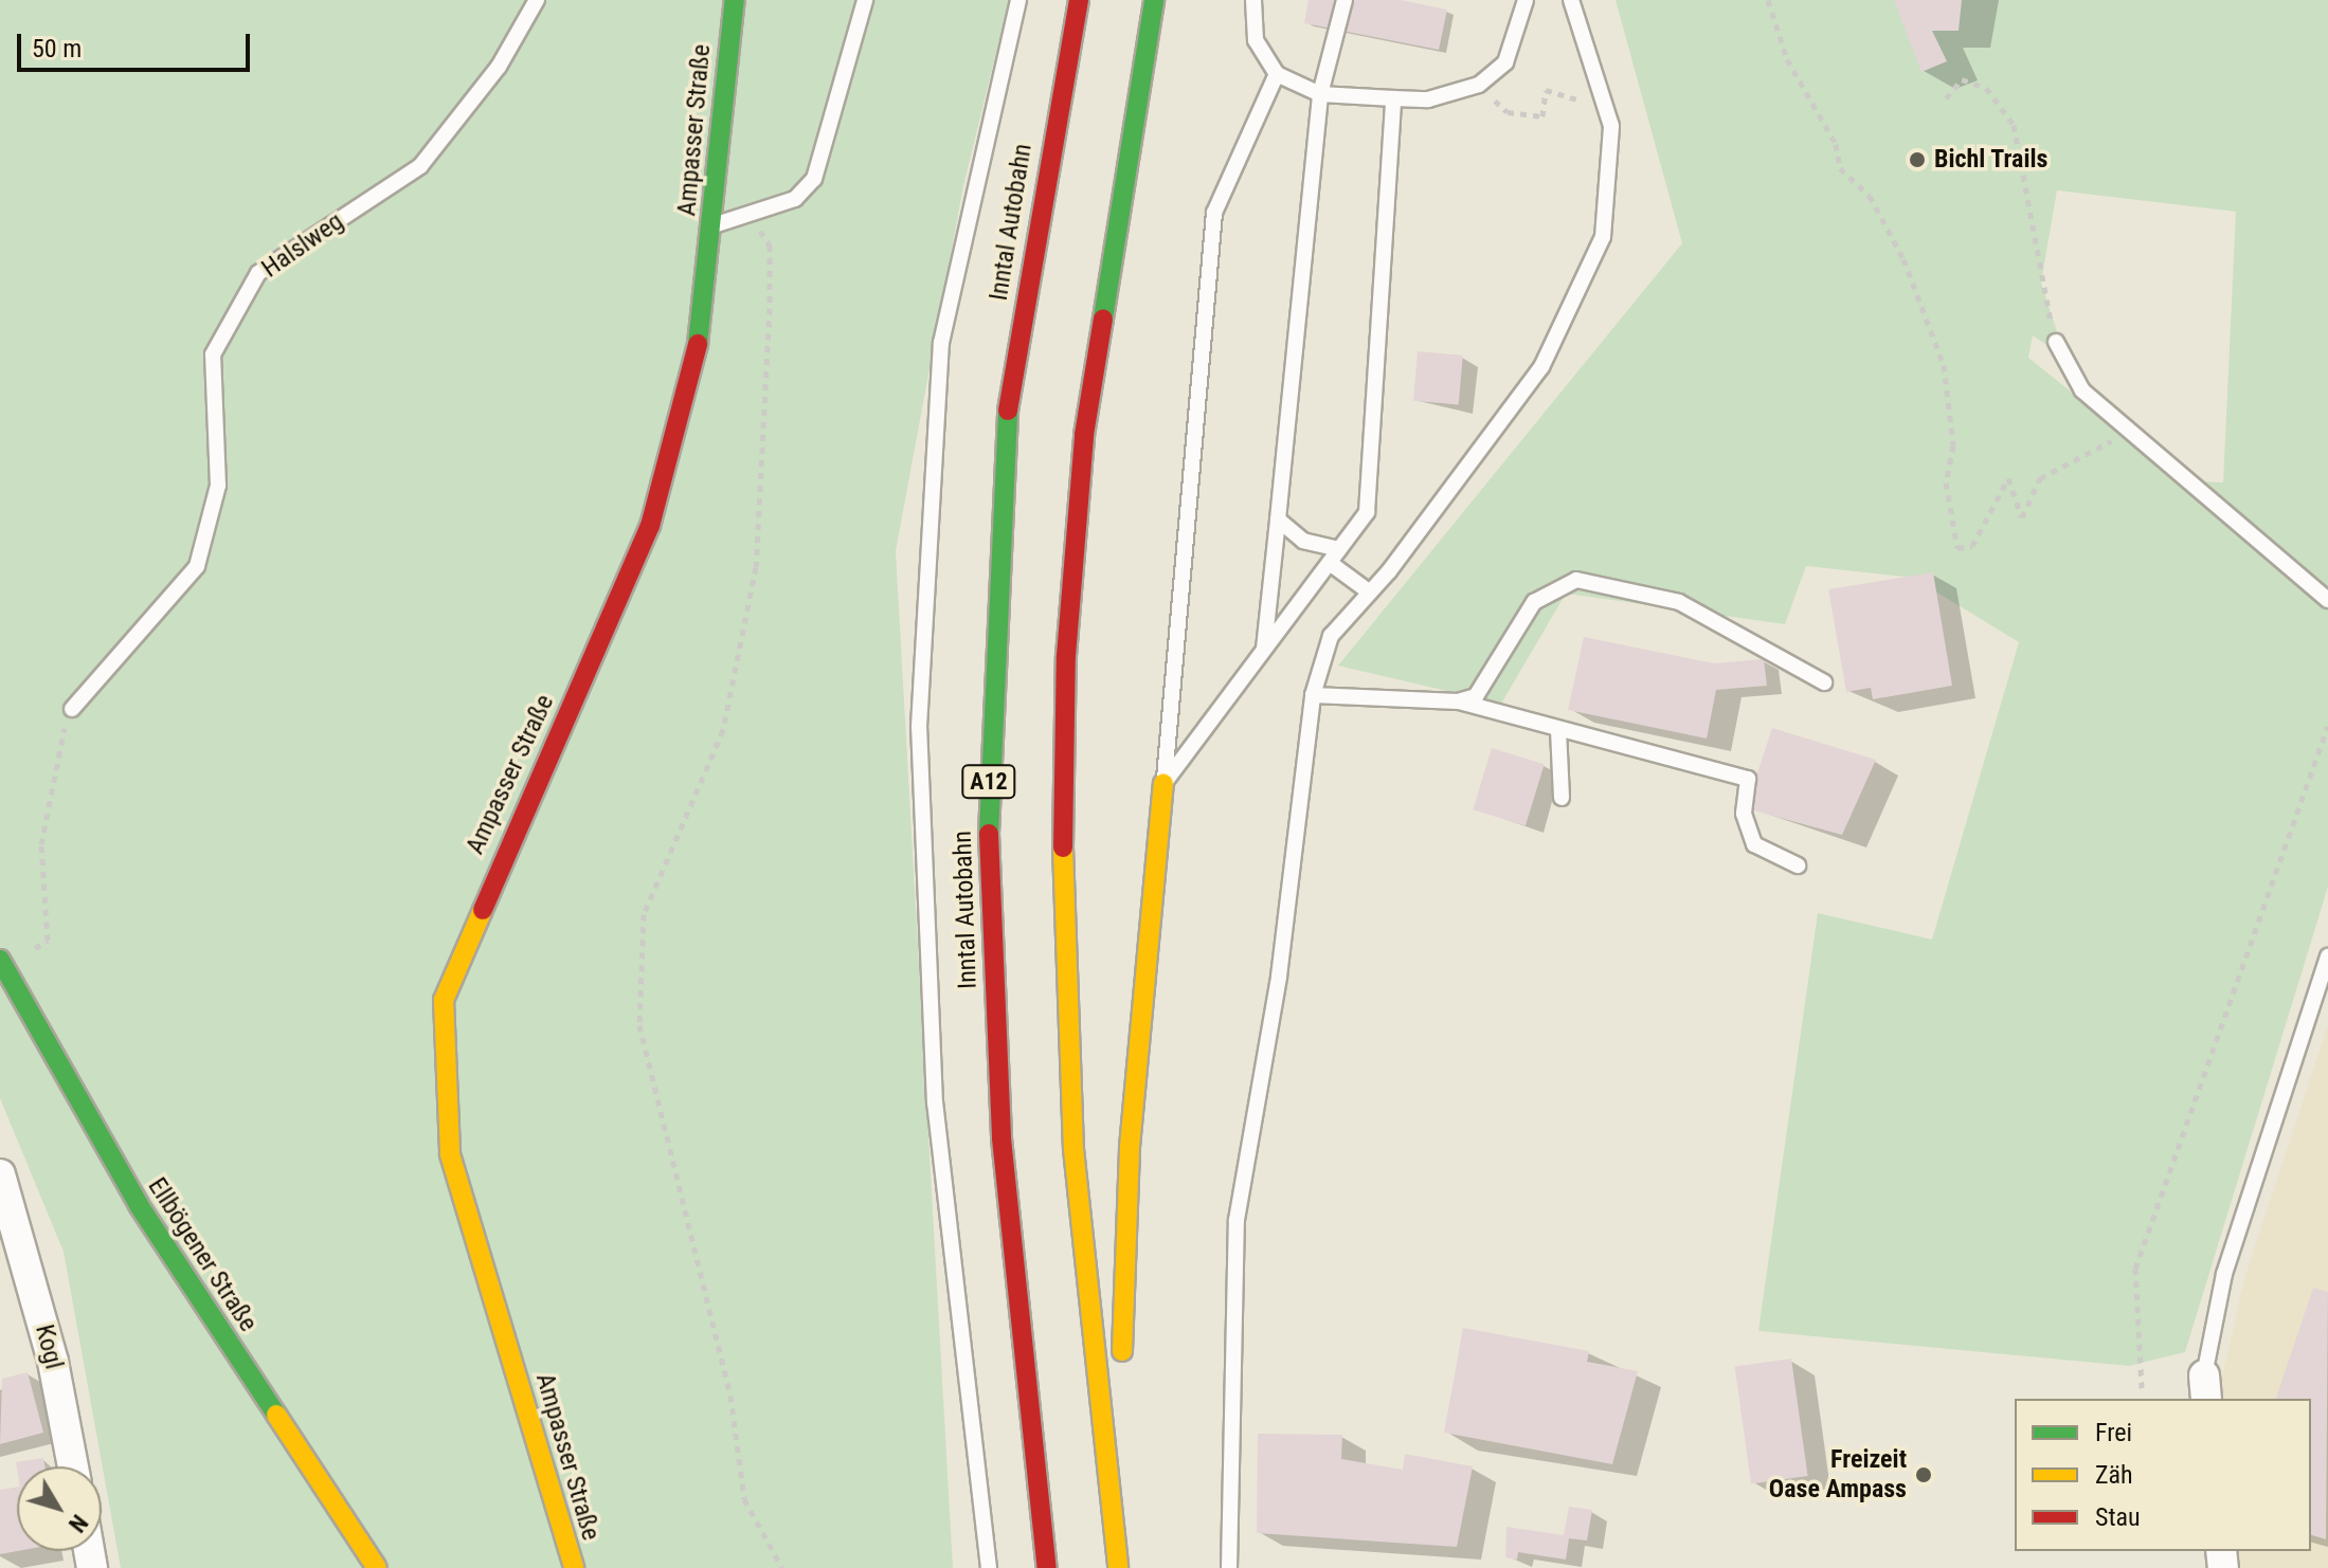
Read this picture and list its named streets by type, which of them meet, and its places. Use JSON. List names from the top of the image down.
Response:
{
  "streets": {
    "main road": [
      "Ampasser Straße",
      "Inntal Autobahn",
      "A12",
      "Ellbögener Straße"
    ],
    "street": ["Kogl"],
    "lane": ["Halslweg"]
  },
  "places": ["Bichl Trails", "Freizeit Oase Ampass"],
  "legend": ["Frei", "Zäh", "Stau"],
  "scale_bar": "50 m",
  "north": "bottom right"
}
